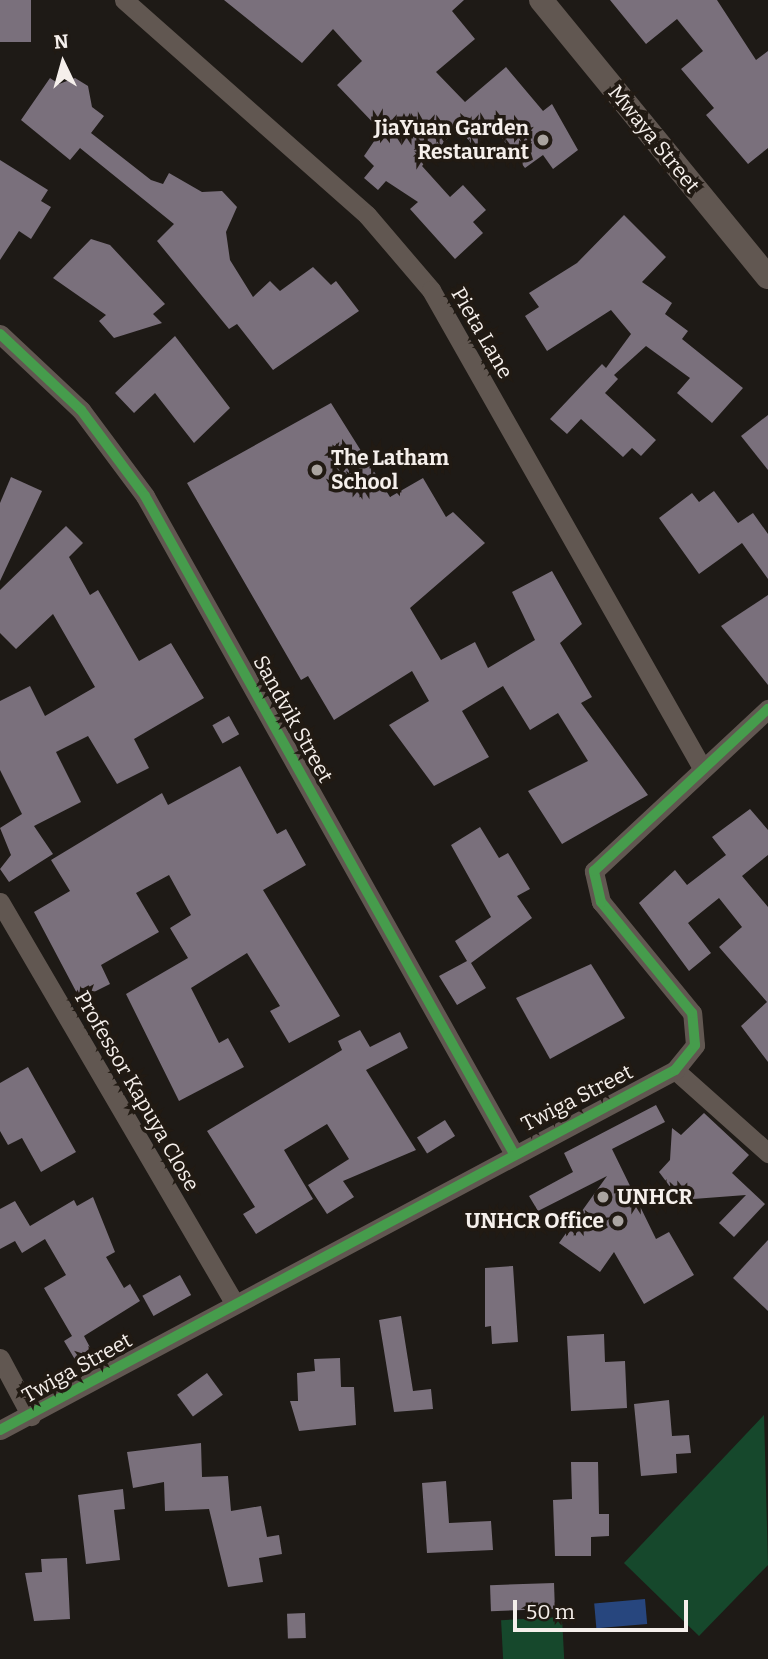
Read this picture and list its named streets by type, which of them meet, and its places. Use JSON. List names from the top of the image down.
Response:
{
  "streets": {
    "street": [
      "Mwaya Street",
      "Pieta Lane",
      "Sandvik Street",
      "Professor Kapuya Close",
      "Twiga Street"
    ]
  },
  "crossings": [
    ["Sandvik Street", "Twiga Street"],
    ["Professor Kapuya Close", "Twiga Street"]
  ],
  "places": [
    "JiaYuan Garden Restaurant",
    "The Latham School",
    "UNHCR",
    "UNHCR Office"
  ],
  "scale_bar": "50 m",
  "north": "top"
}
